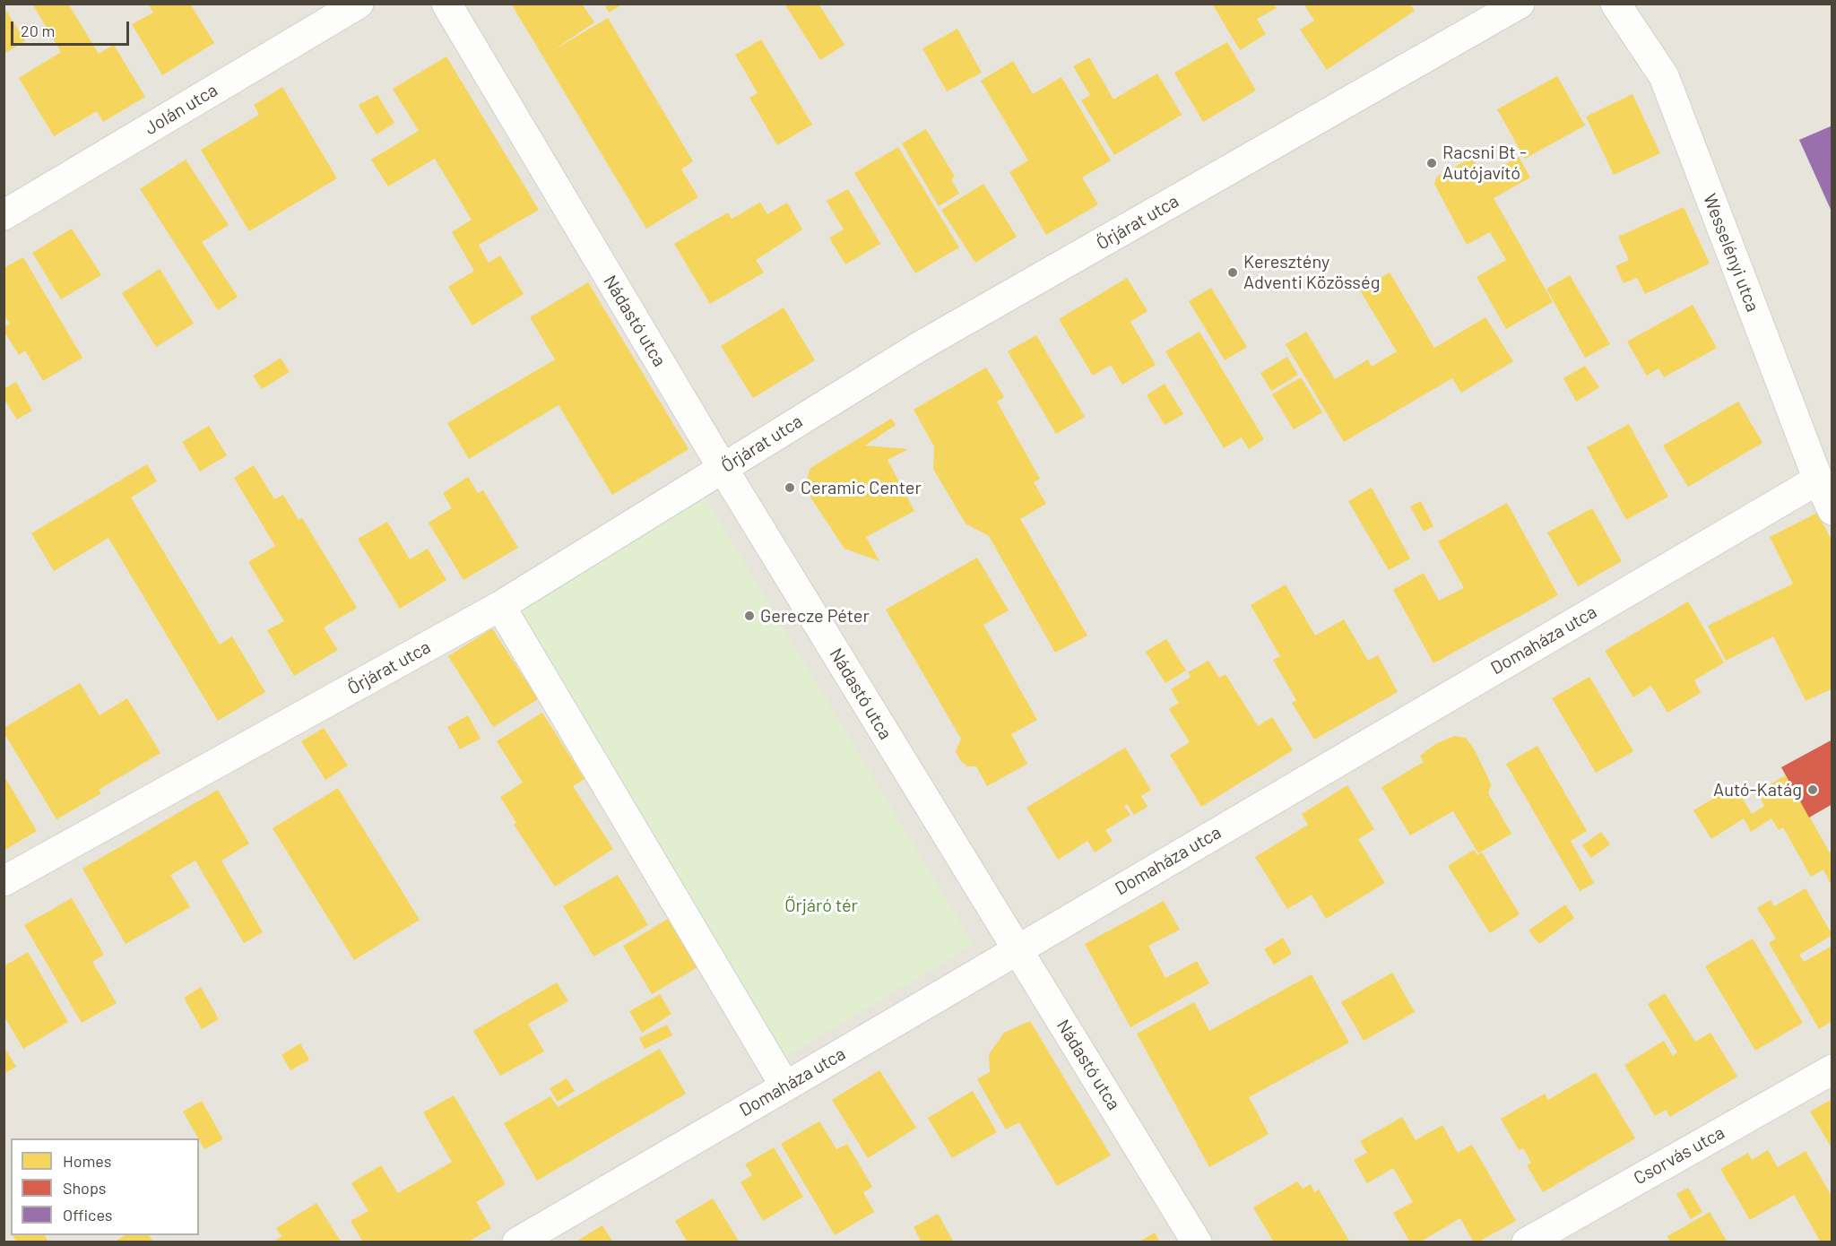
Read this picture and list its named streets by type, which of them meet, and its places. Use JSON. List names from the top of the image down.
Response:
{
  "streets": {
    "street": [
      "Jolán utca",
      "Őrjárat utca",
      "Wesselényi utca",
      "Nádastó utca",
      "Domaháza utca",
      "Csorvás utca"
    ]
  },
  "crossings": [
    ["Őrjárat utca", "Nádastó utca"],
    ["Wesselényi utca", "Domaháza utca"],
    ["Nádastó utca", "Domaháza utca"]
  ],
  "parks": ["Őrjáró tér"],
  "places": [
    "Racsni Bt - Autójavító",
    "Keresztény Adventi Közösség",
    "Ceramic Center",
    "Gerecze Péter",
    "Autó-Katág"
  ],
  "legend": ["Homes", "Shops", "Offices"],
  "scale_bar": "20 m"
}
